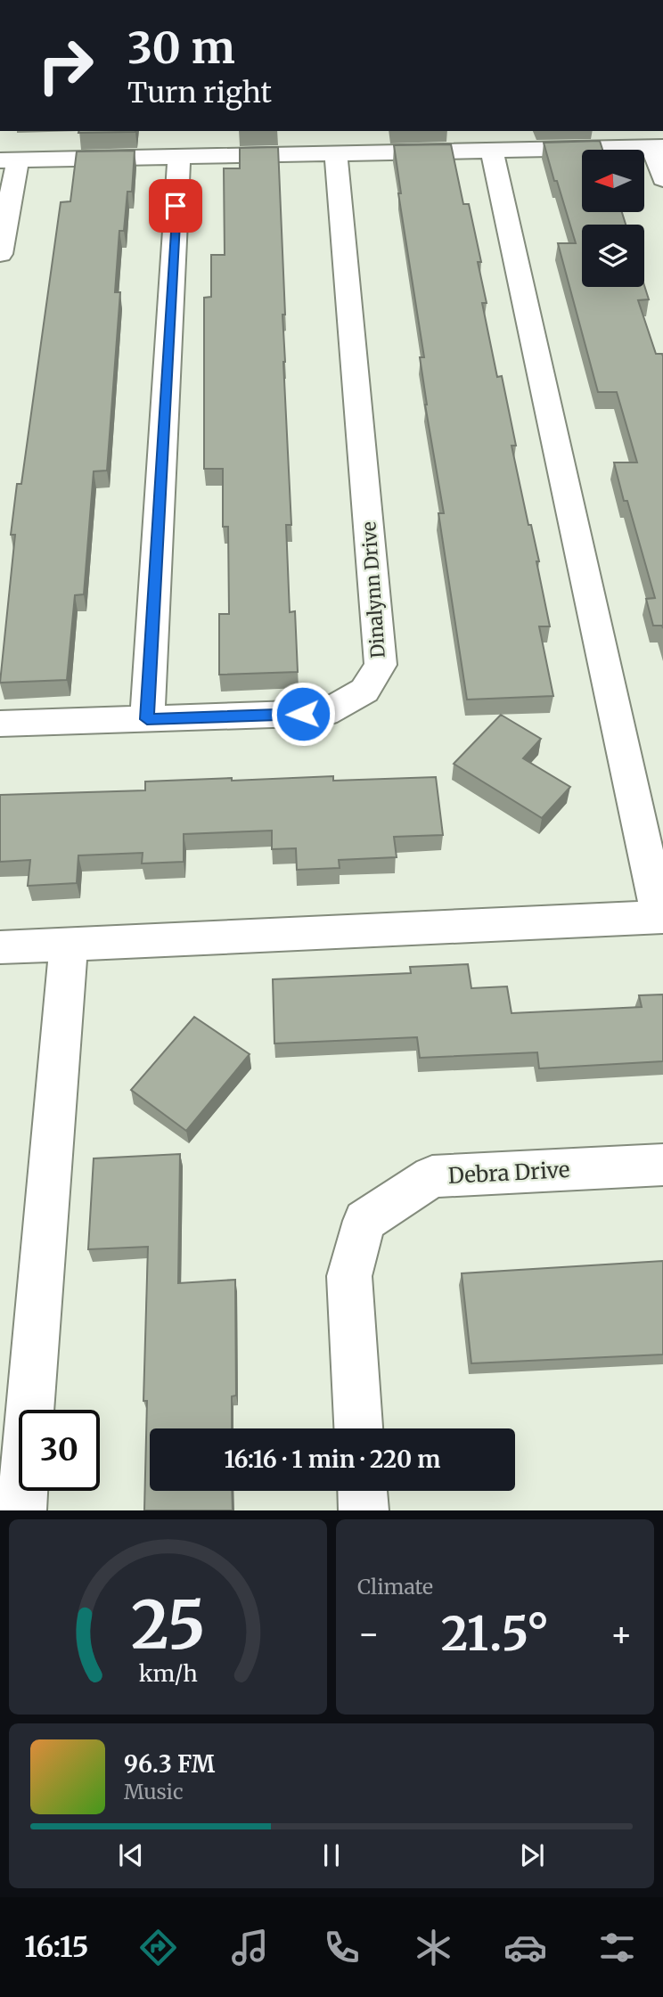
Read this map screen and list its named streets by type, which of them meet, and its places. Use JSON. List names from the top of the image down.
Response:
{
  "streets": {
    "street": ["Dinalynn Drive", "Debra Drive"]
  },
  "north": "left",
  "page": {
    "turn": ["30 m", "Turn right"],
    "limit": "30",
    "trip": "16:16 · 1 min · 220 m",
    "tile": "Climate",
    "heat": ["−", "21.5°", "+"],
    "song": ["96.3 FM", "Music"],
    "tabs": "16:15",
    "gauge": ["25", "km/h"]
  }
}
